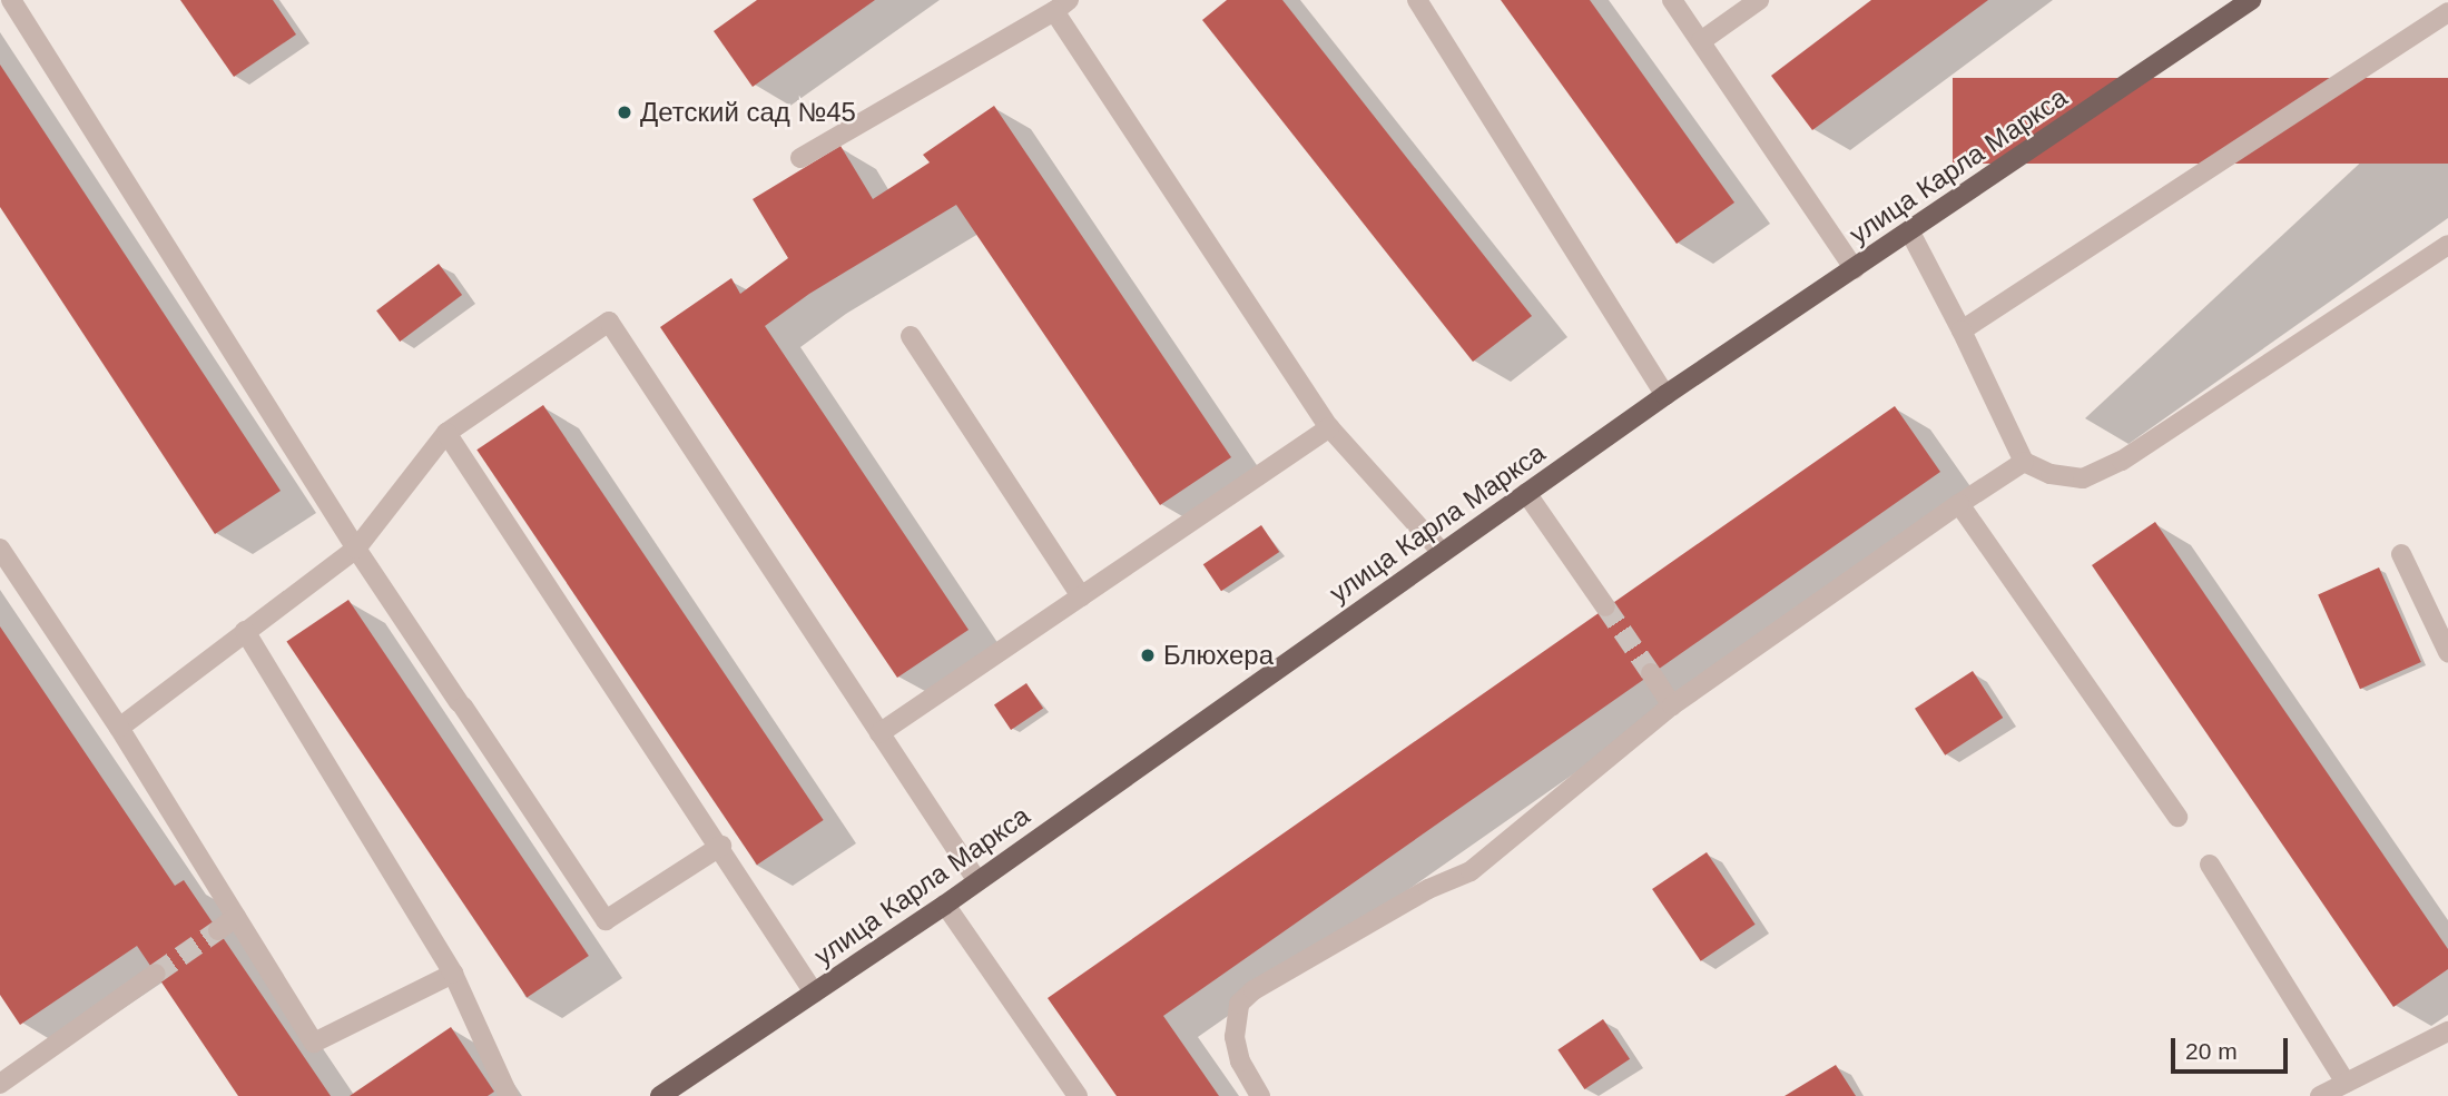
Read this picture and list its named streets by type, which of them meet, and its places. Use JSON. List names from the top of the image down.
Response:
{
  "streets": {
    "main road": ["улица Карла Маркса"]
  },
  "places": ["Детский сад №45", "Блюхера"],
  "scale_bar": "20 m"
}
